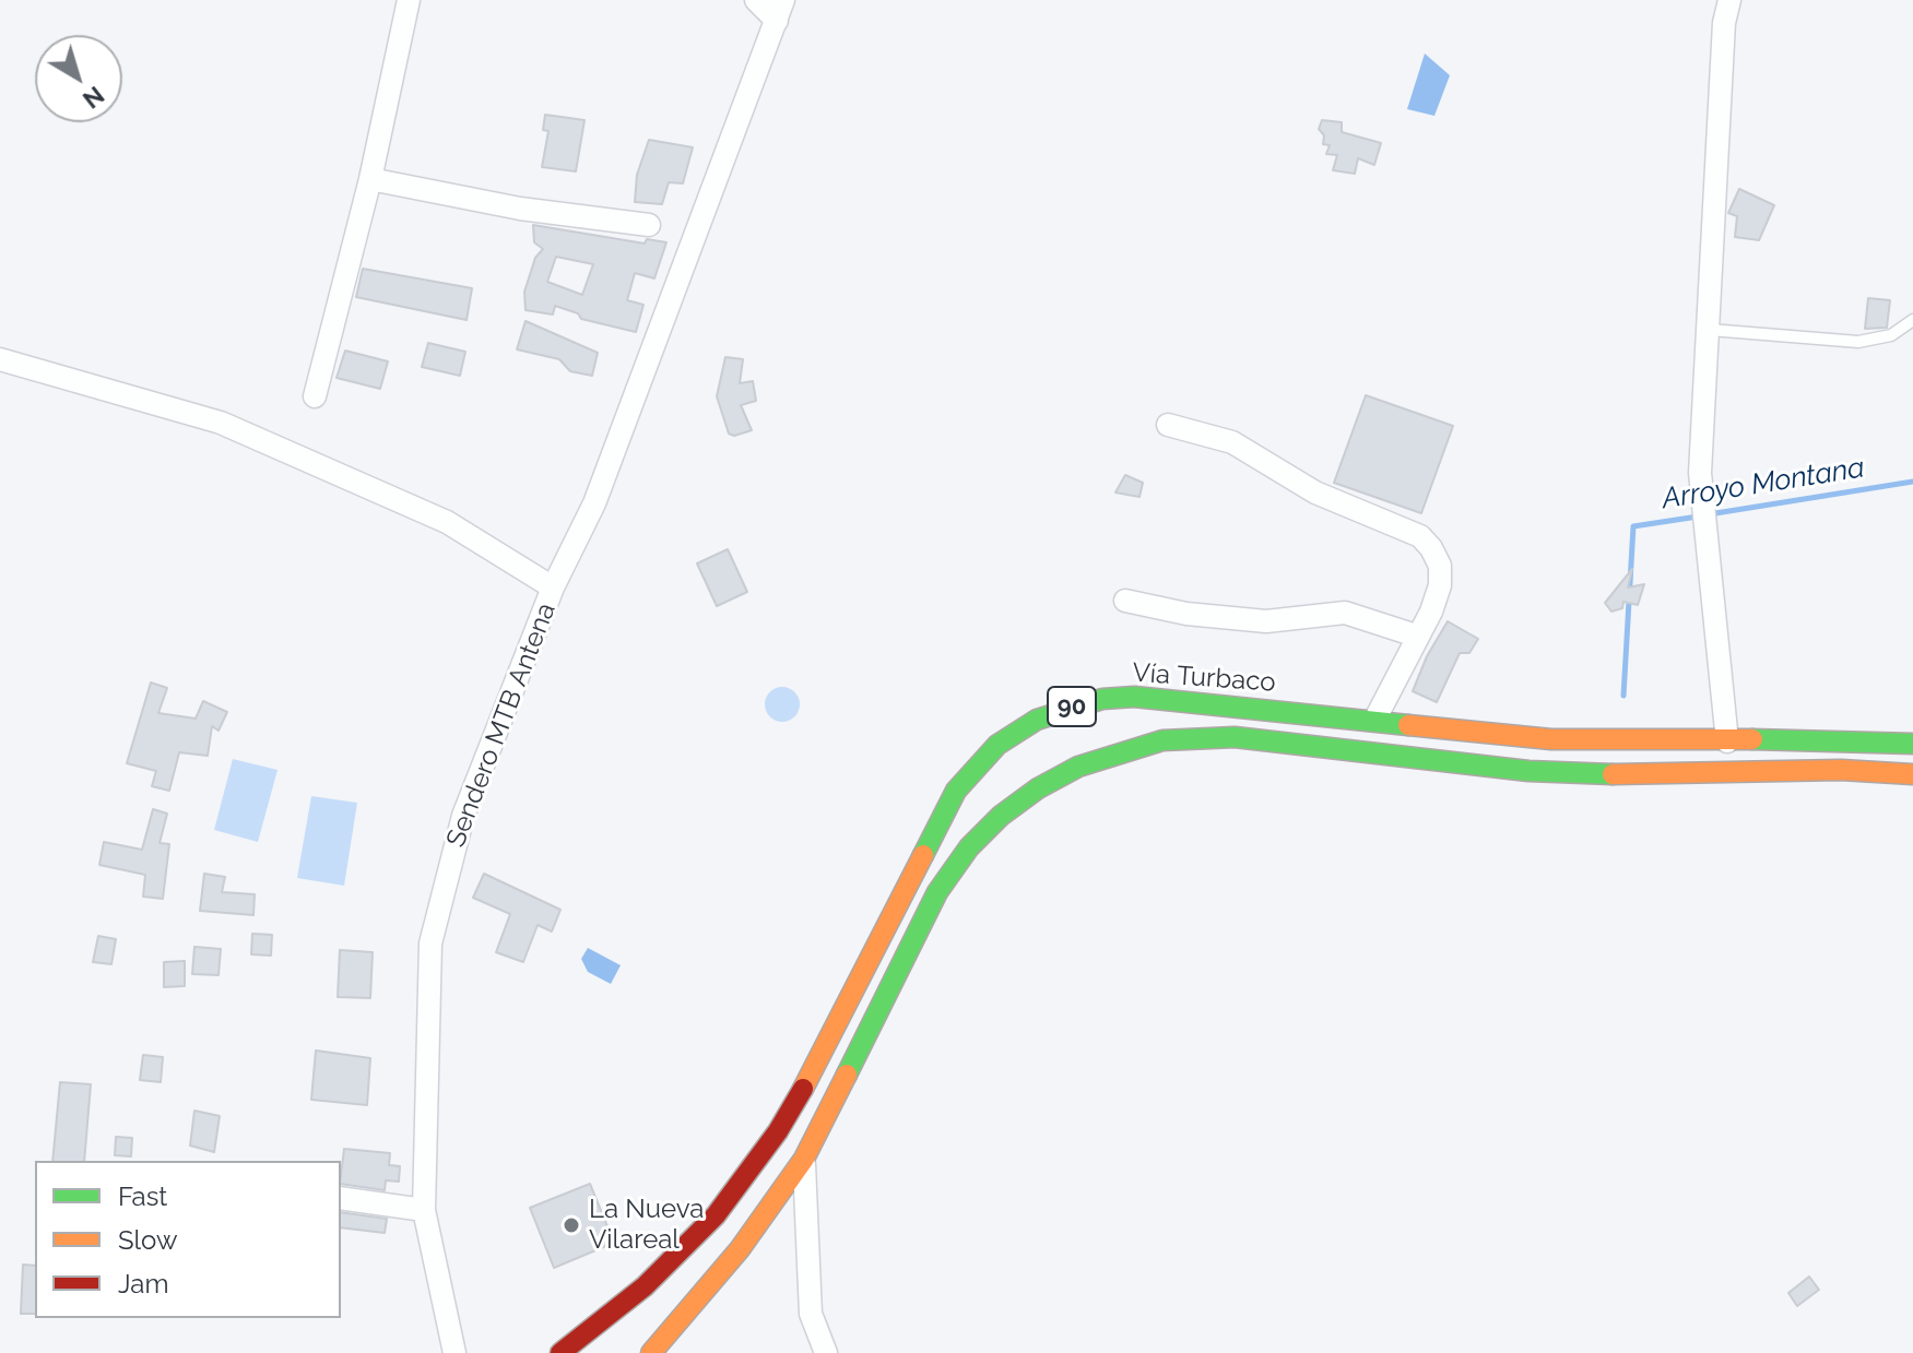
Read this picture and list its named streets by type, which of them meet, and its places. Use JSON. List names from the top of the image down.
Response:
{
  "streets": {
    "highway": ["Vía Turbaco", "90"],
    "street": ["Sendero MTB Antena"]
  },
  "water": ["Arroyo Montana"],
  "places": ["La Nueva Vilareal"],
  "legend": ["Fast", "Slow", "Jam"],
  "north": "bottom right"
}
